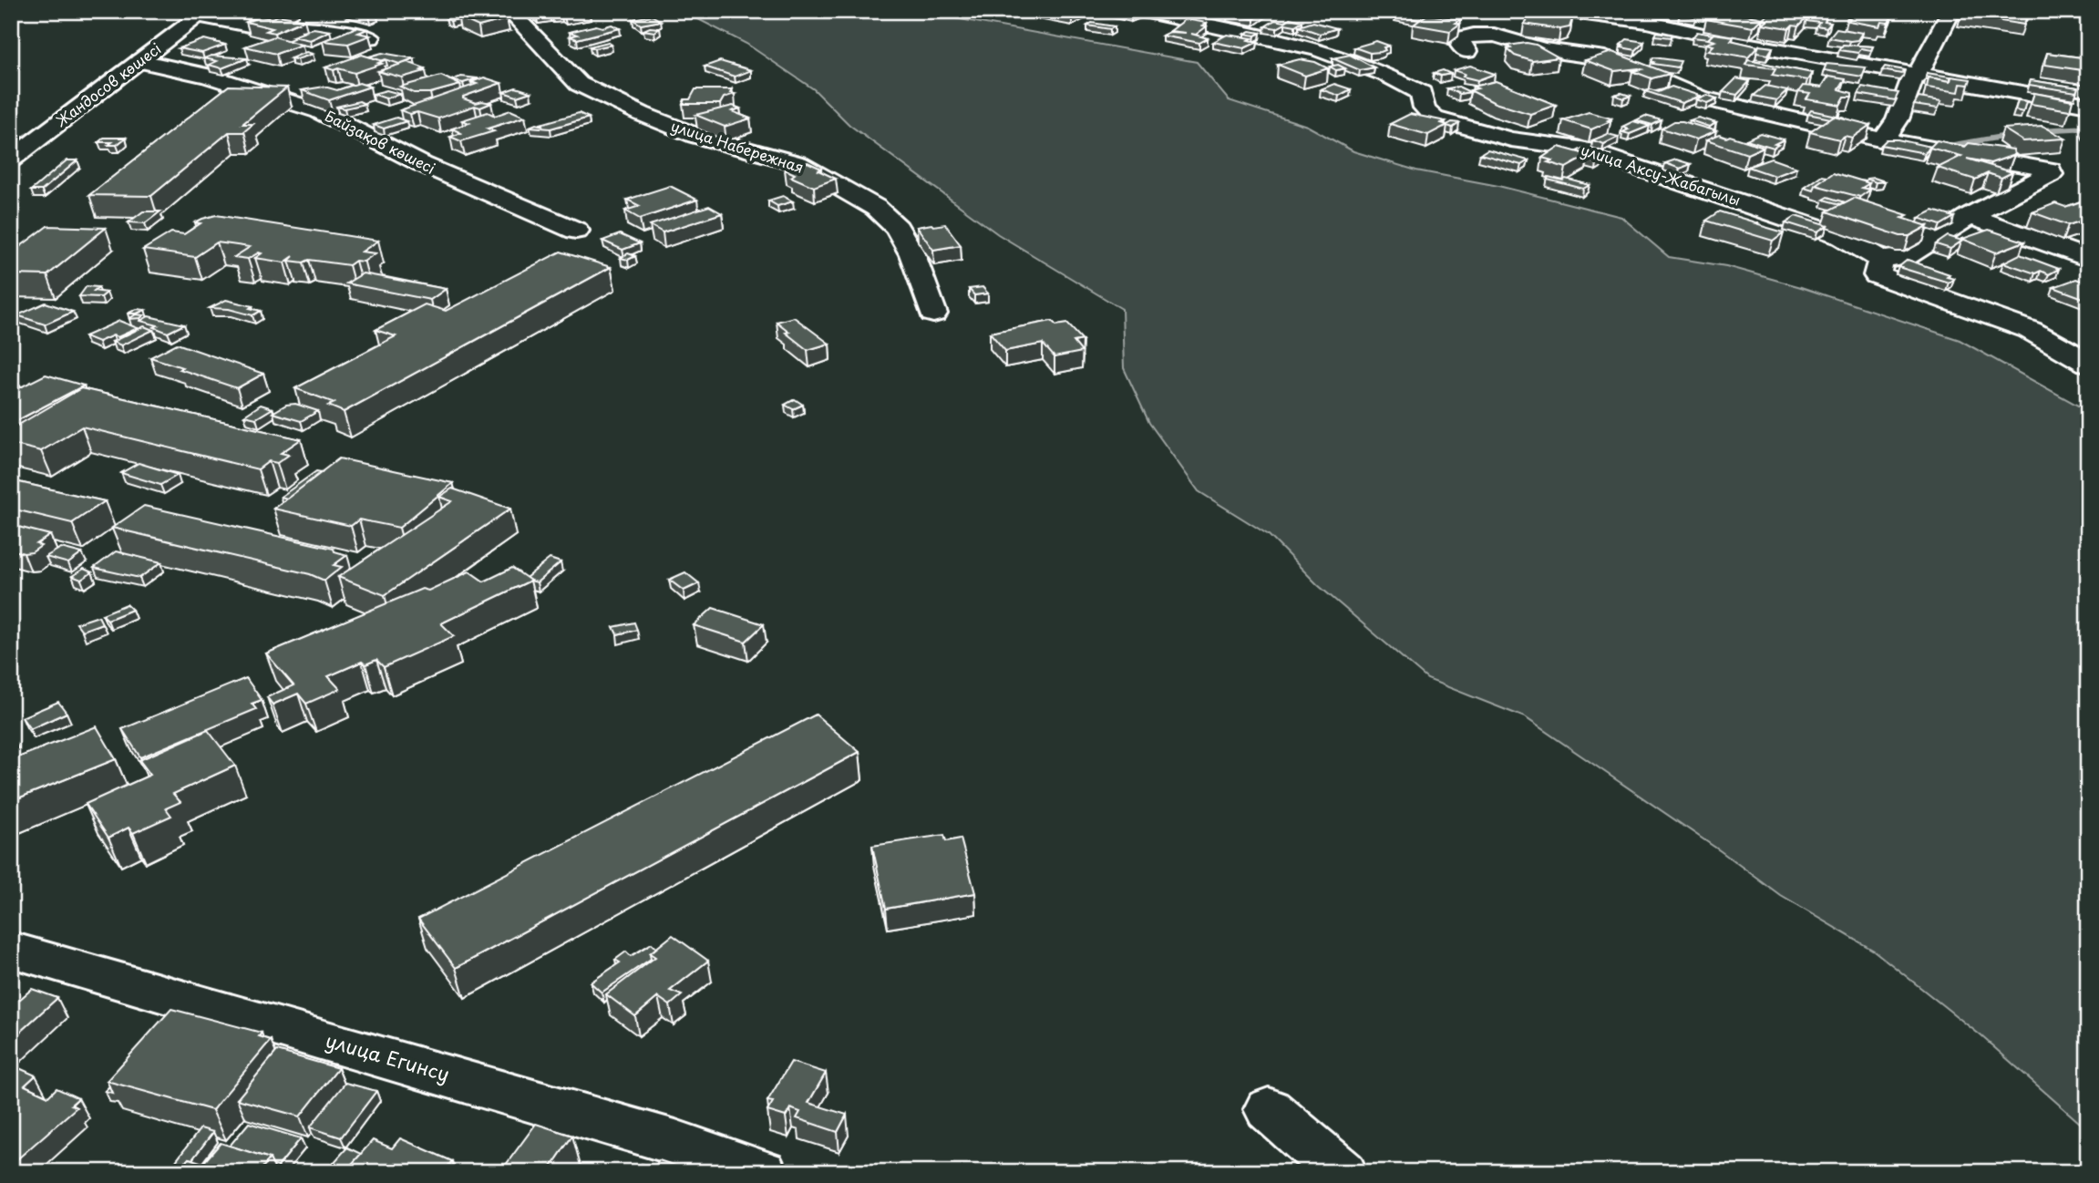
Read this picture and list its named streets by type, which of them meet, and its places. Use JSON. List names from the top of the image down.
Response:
{
  "streets": {
    "street": [
      "Жандосов көшесі",
      "Байзақов көшесі",
      "улица Набережная",
      "улица Аксу-Жабагылы",
      "улица Егинсу"
    ]
  },
  "crossings": [
    ["Жандосов көшесі", "Байзақов көшесі"]
  ]
}
